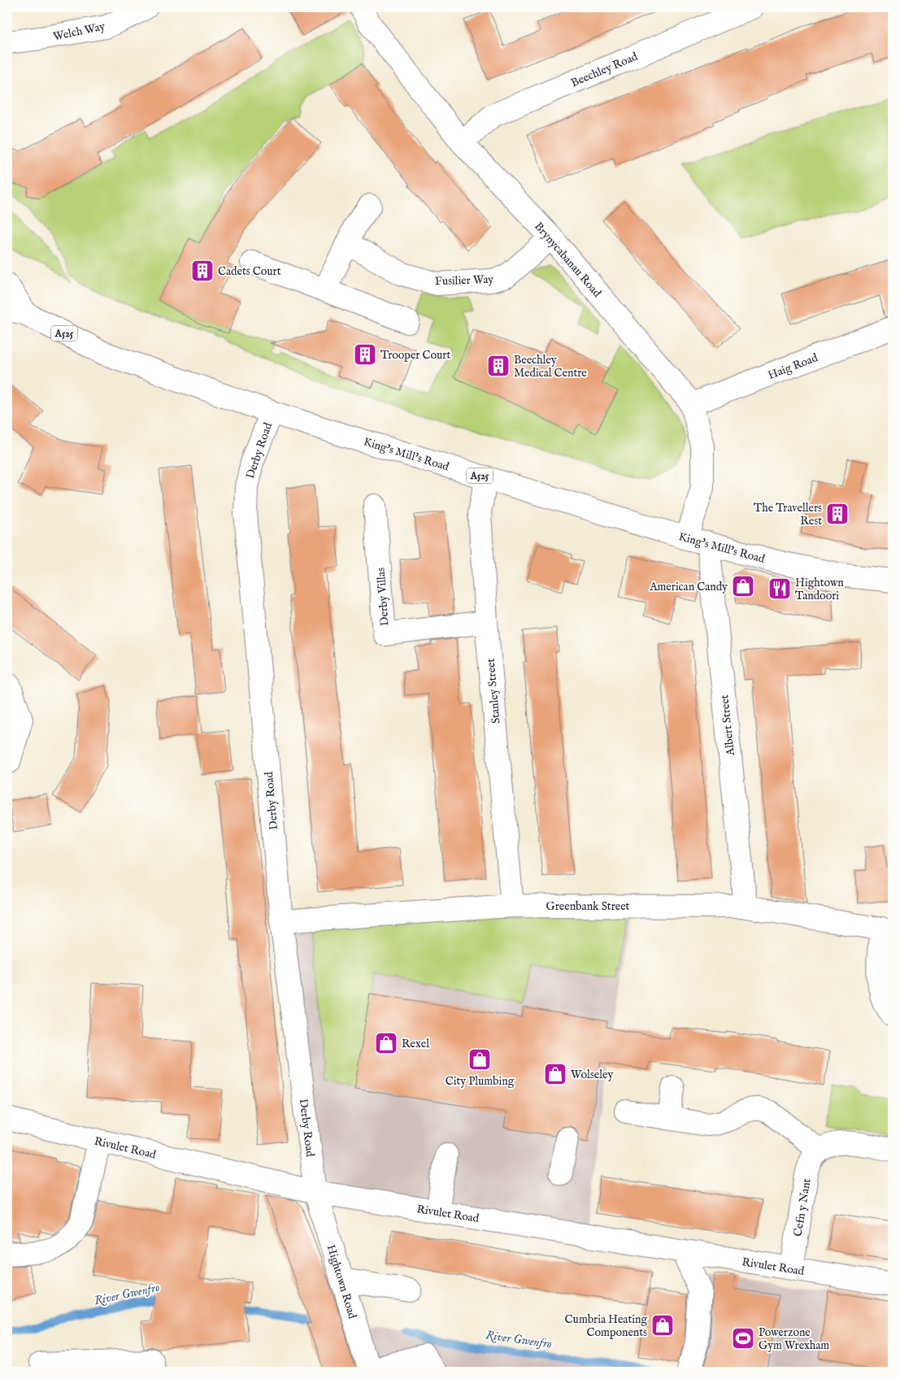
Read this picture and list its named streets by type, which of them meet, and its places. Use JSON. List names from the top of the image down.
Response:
{
  "streets": {
    "street": [
      "Welch Way",
      "Beechley Road",
      "Brynycabanau Road",
      "Fusilier Way",
      "A525",
      "Haig Road",
      "Derby Road",
      "King's Mill's Road",
      "Derby Villas",
      "Stanley Street",
      "Albert Street",
      "Greenbank Street",
      "Rivulet Road",
      "Cefn y Nant",
      "Hightown Road"
    ]
  },
  "crossings": [
    ["Beechley Road", "Brynycabanau Road"],
    ["Brynycabanau Road", "Fusilier Way"],
    ["Brynycabanau Road", "Haig Road"],
    ["Brynycabanau Road", "King's Mill's Road"],
    ["Brynycabanau Road", "Albert Street"],
    ["Derby Road", "King's Mill's Road"],
    ["Derby Road", "Greenbank Street"],
    ["Derby Road", "Rivulet Road"],
    ["Derby Road", "Hightown Road"],
    ["King's Mill's Road", "Stanley Street"],
    ["King's Mill's Road", "Albert Street"],
    ["Derby Villas", "Stanley Street"],
    ["Stanley Street", "Greenbank Street"],
    ["Albert Street", "Greenbank Street"],
    ["Rivulet Road", "Cefn y Nant"],
    ["Rivulet Road", "Hightown Road"]
  ],
  "water": ["River Gwenfro"],
  "places": {
    "building": [
      "Cadets Court",
      "Trooper Court",
      "Beechley Medical Centre",
      "The Travellers Rest"
    ],
    "shop": [
      "American Candy",
      "Rexel",
      "City Plumbing",
      "Wolseley",
      "Cumbria Heating Components"
    ],
    "restaurant": ["Hightown Tandoori"],
    "sports": ["Powerzone Gym Wrexham"]
  }
}
